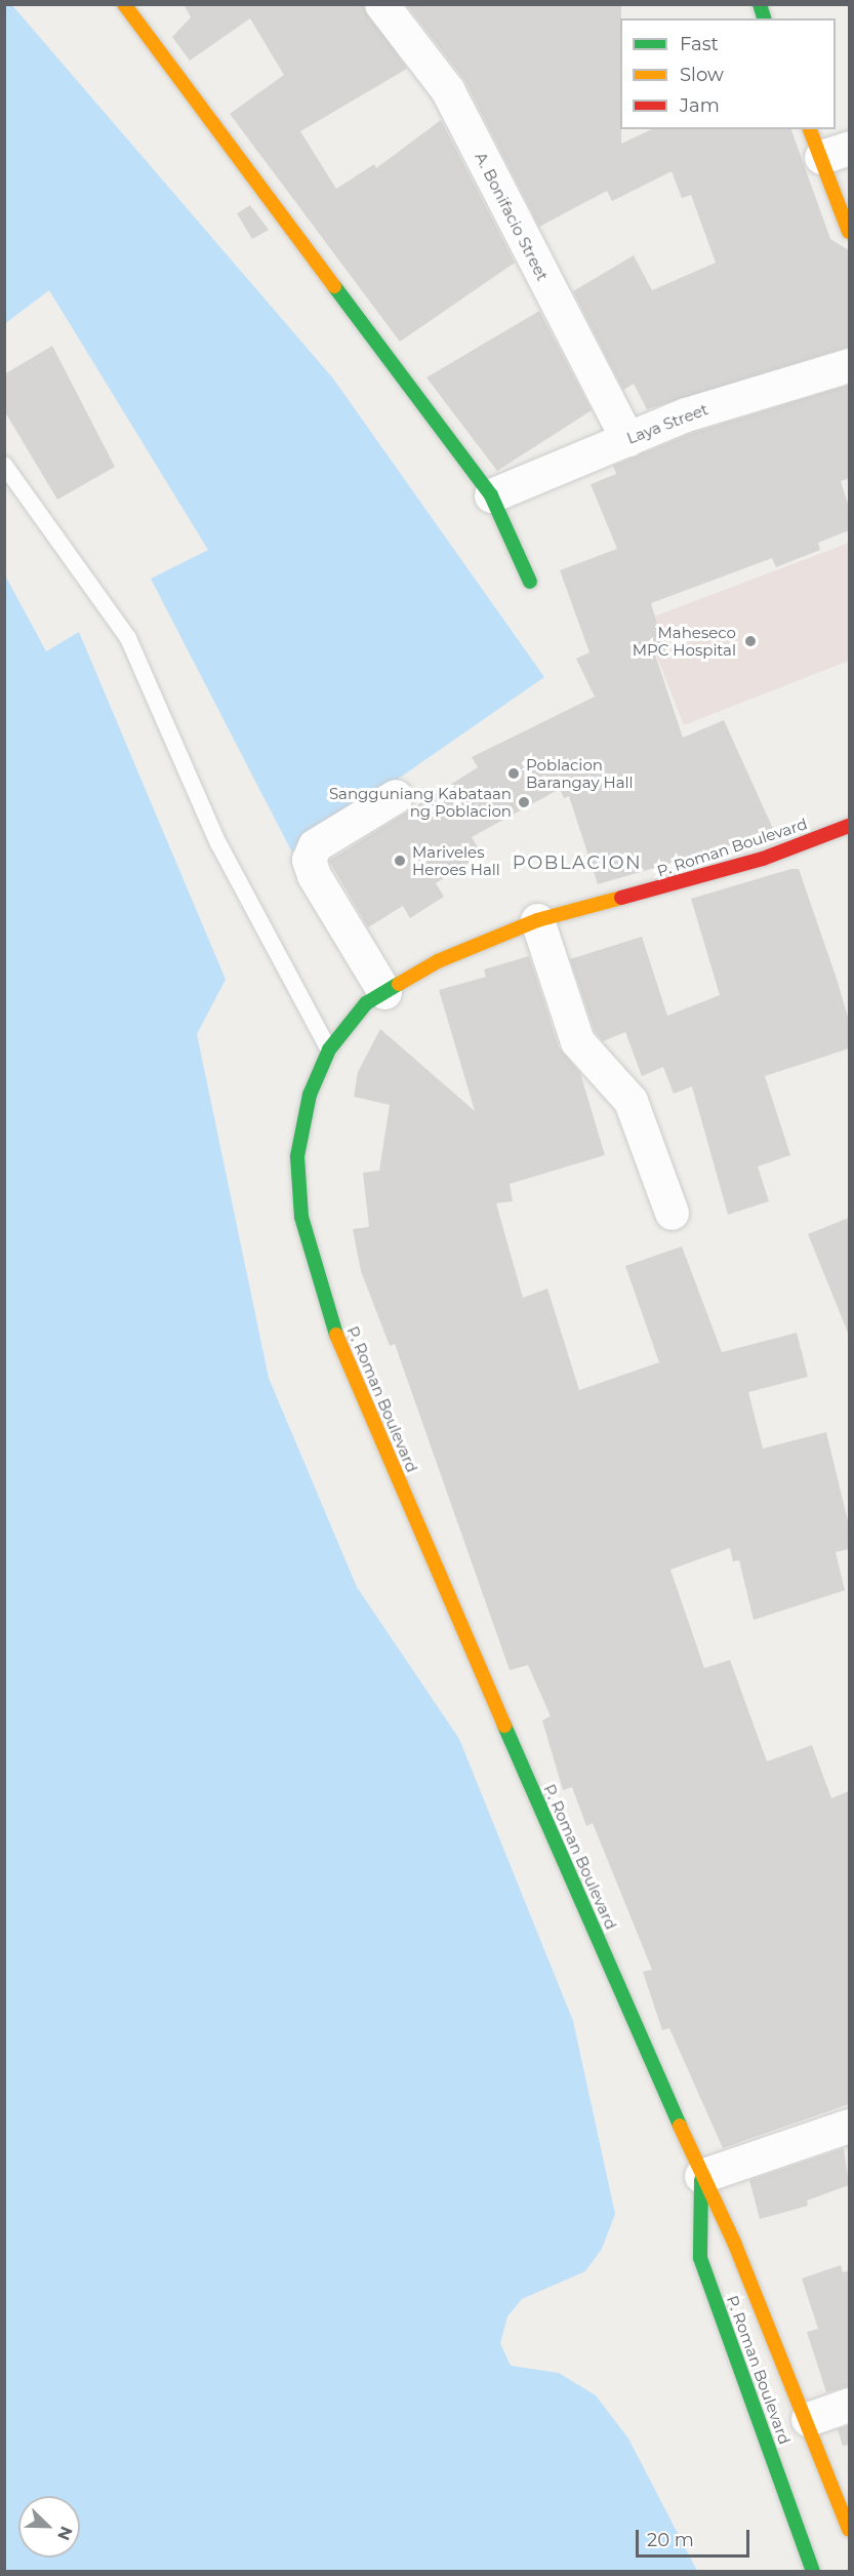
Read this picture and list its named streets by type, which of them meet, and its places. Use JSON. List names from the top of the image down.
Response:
{
  "streets": {
    "main road": ["P. Roman Boulevard"],
    "street": ["A. Bonifacio Street", "Laya Street"]
  },
  "crossings": [
    ["A. Bonifacio Street", "Laya Street"]
  ],
  "districts": ["POBLACION"],
  "places": [
    "Maheseco MPC Hospital",
    "Poblacion Barangay Hall",
    "Sangguniang Kabataan ng Poblacion",
    "Mariveles Heroes Hall"
  ],
  "legend": ["Fast", "Slow", "Jam"],
  "scale_bar": "20 m",
  "north": "bottom right"
}
